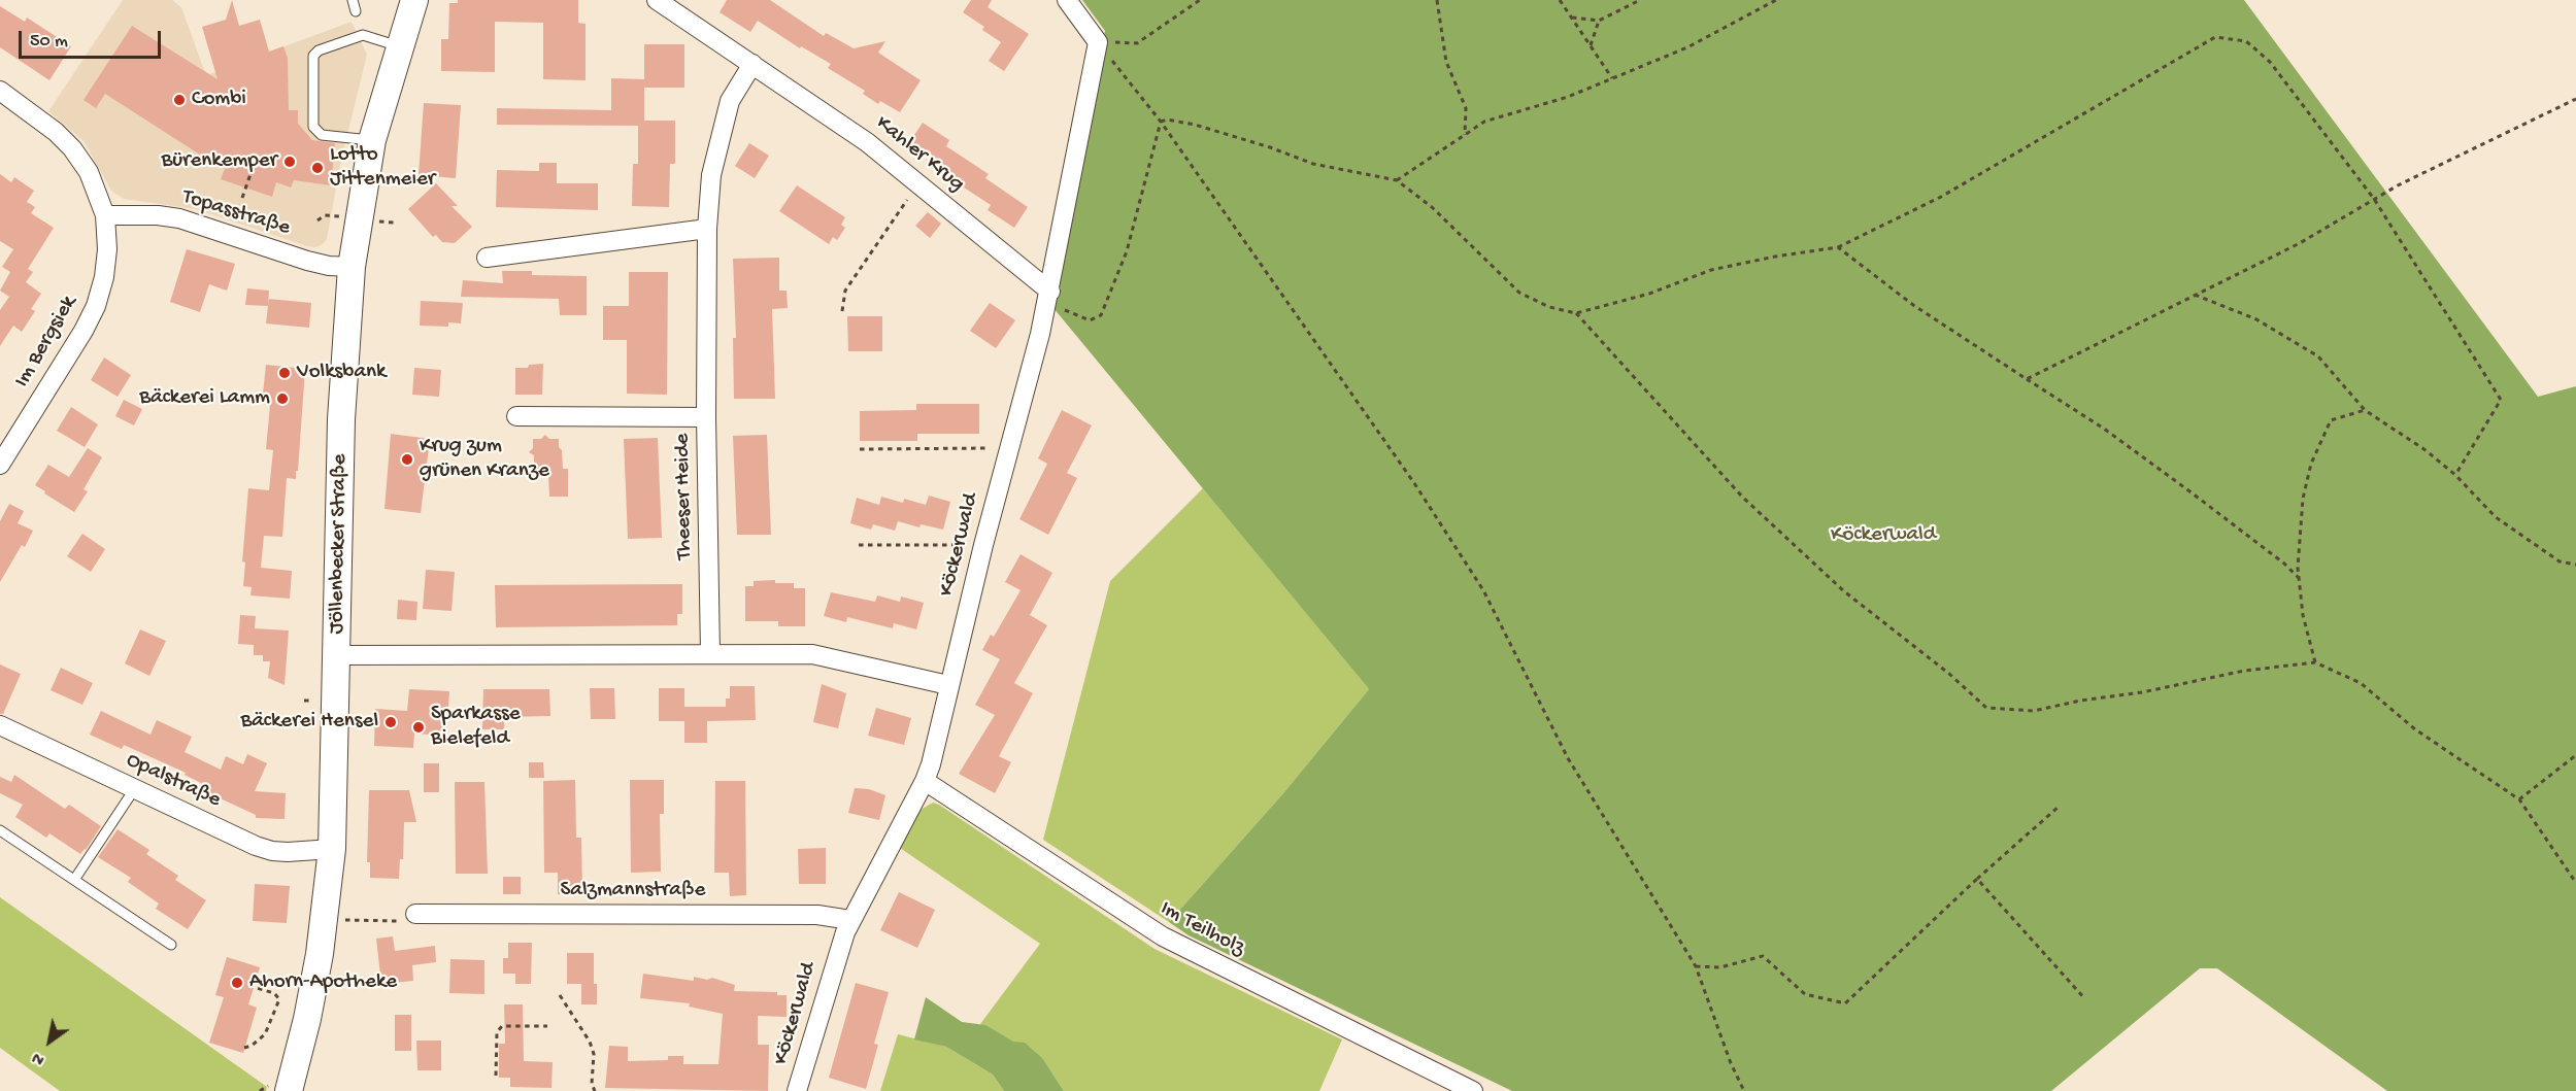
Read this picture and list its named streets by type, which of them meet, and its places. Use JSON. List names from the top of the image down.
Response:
{
  "streets": {
    "main road": ["Jöllenbecker Straße"],
    "street": [
      "Kahler Krug",
      "Topasstraße",
      "Im Bergsiek",
      "Theeser Heide",
      "Köckerwald",
      "Opalstraße",
      "Salzmannstraße",
      "Im Teilholz"
    ]
  },
  "crossings": [
    ["Kahler Krug", "Köckerwald"],
    ["Topasstraße", "Im Bergsiek"],
    ["Topasstraße", "Jöllenbecker Straße"],
    ["Jöllenbecker Straße", "Opalstraße"],
    ["Köckerwald", "Salzmannstraße"],
    ["Köckerwald", "Im Teilholz"]
  ],
  "parks": ["Köckerwald"],
  "places": [
    "Combi",
    "Bürenkemper",
    "Lotto Jittenmeier",
    "Volksbank",
    "Bäckerei Lamm",
    "Krug zum grünen Kranze",
    "Bäckerei Hensel",
    "Sparkasse Bielefeld",
    "Ahorn-Apotheke"
  ],
  "scale_bar": "50 m",
  "north": "bottom left"
}
